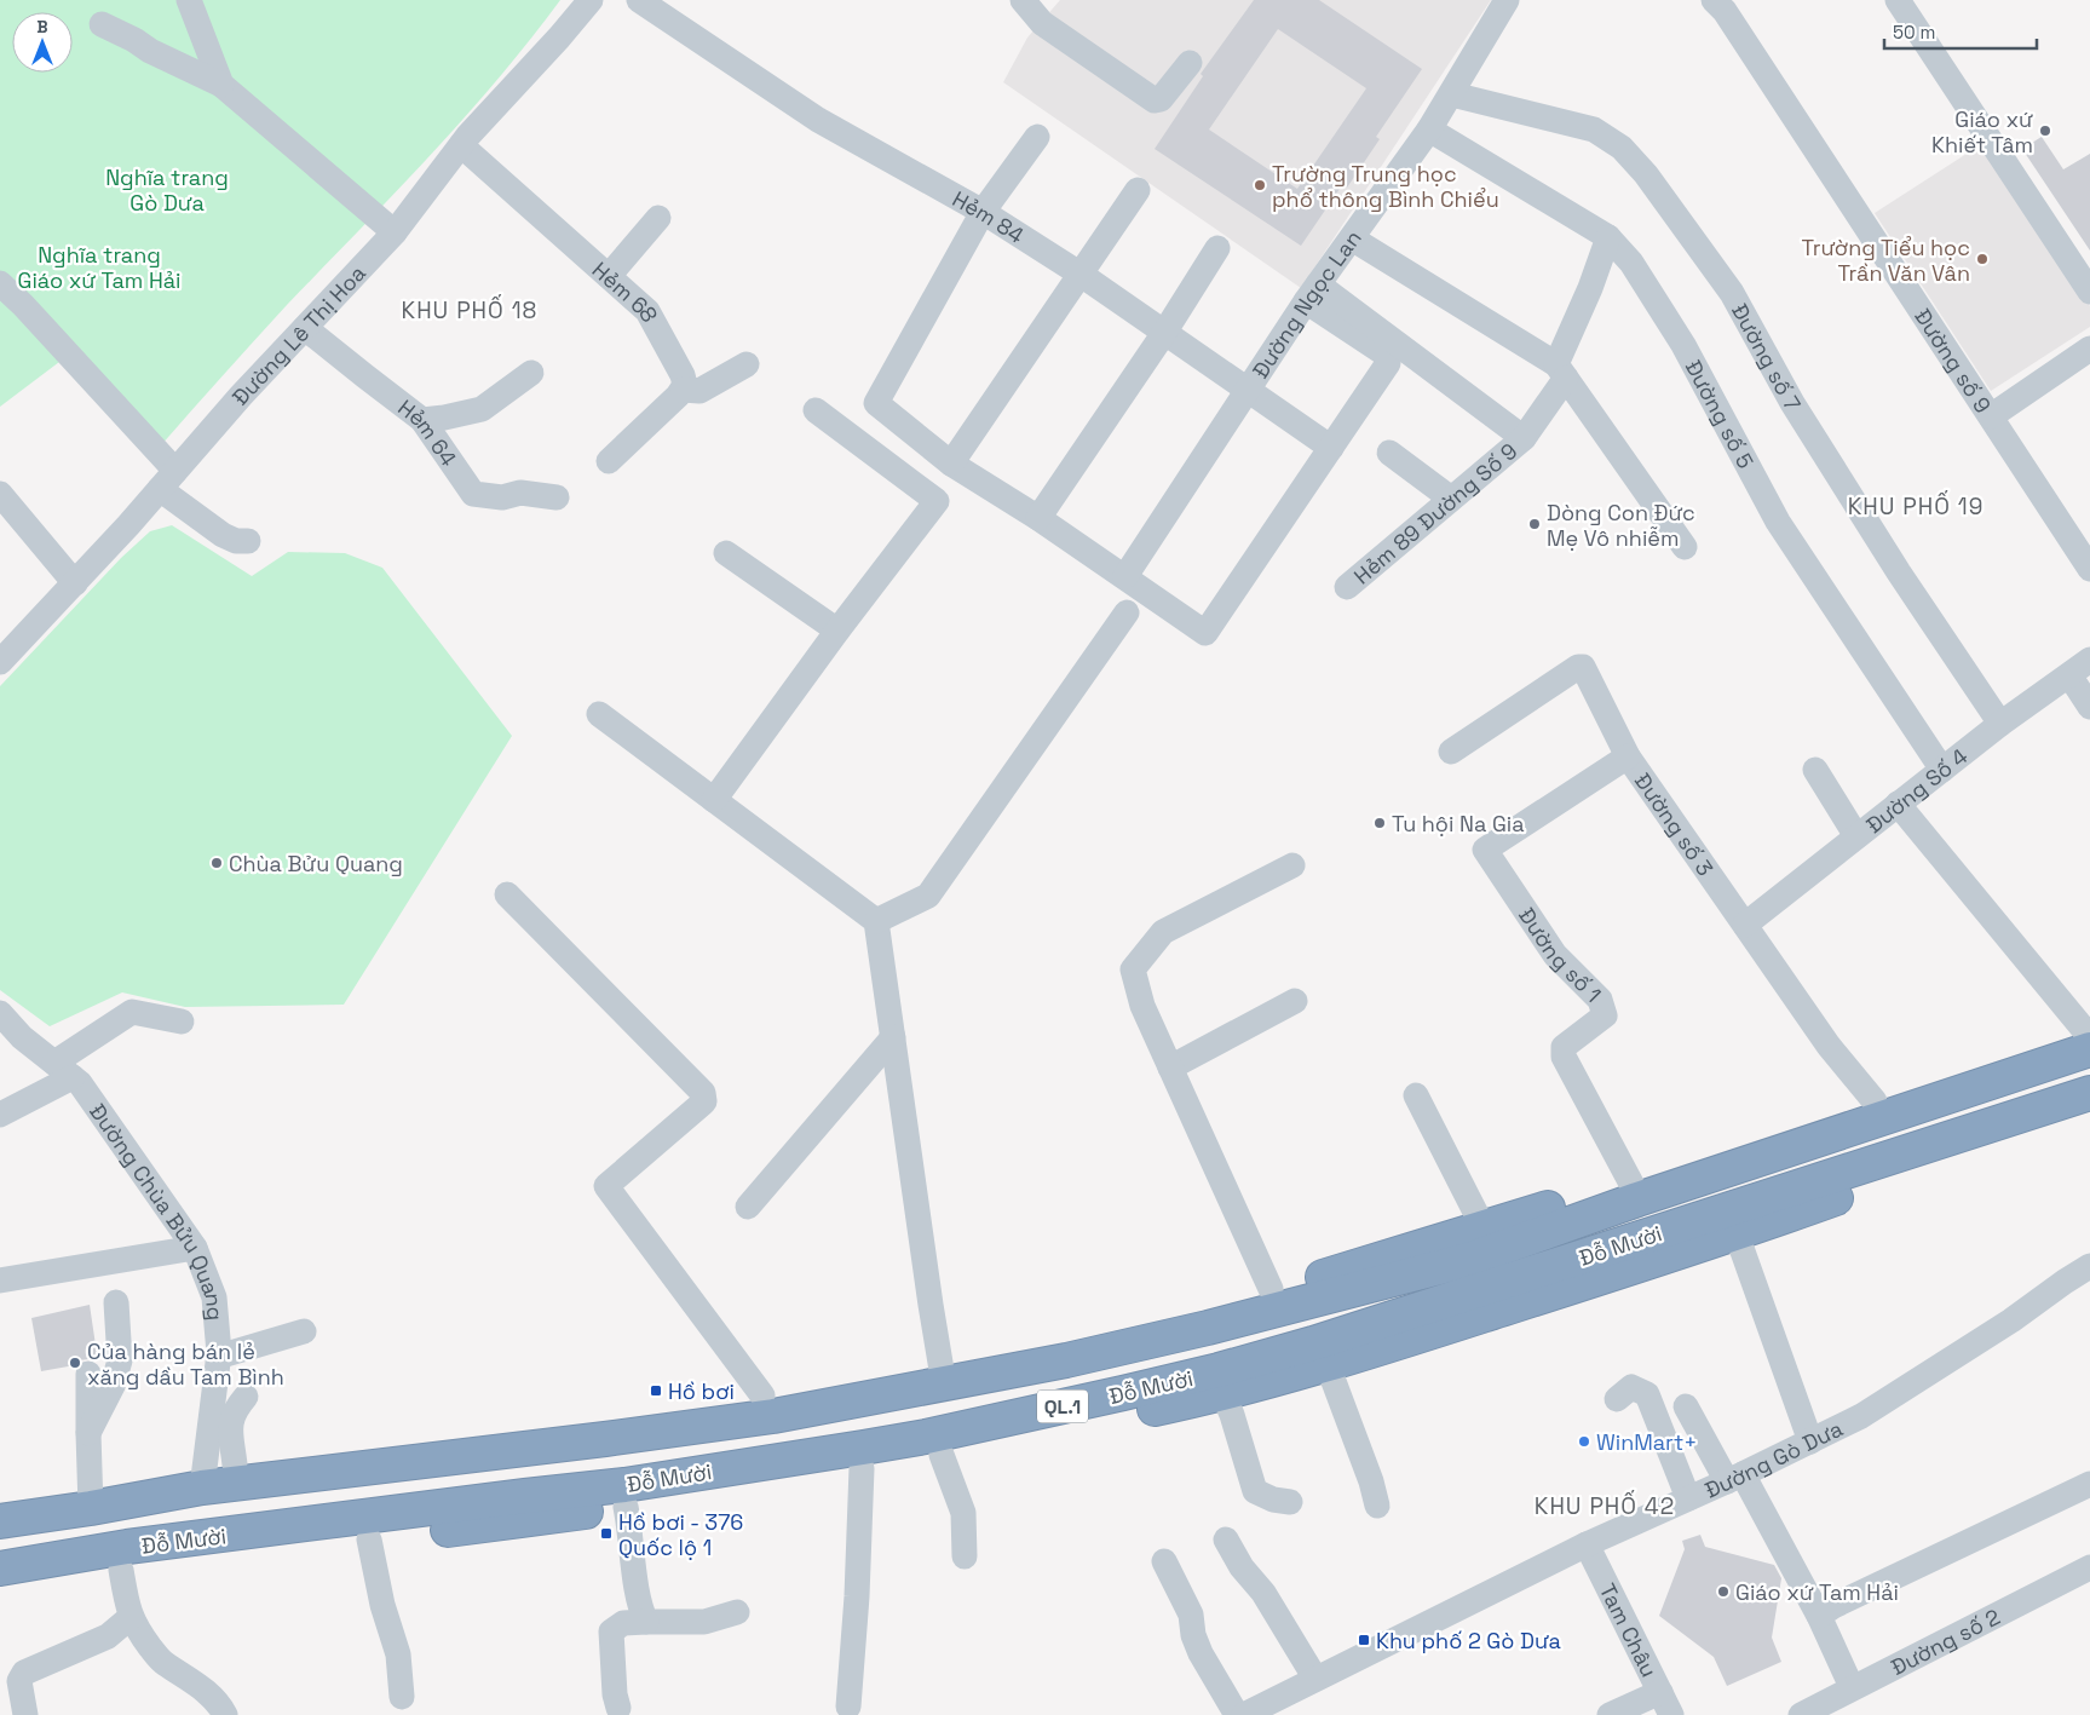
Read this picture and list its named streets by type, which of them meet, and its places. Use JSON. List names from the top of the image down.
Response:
{
  "streets": {
    "highway": ["Đỗ Mười", "QL.1"],
    "street": [
      "Hẻm 84",
      "Hẻm 68",
      "Đường Ngọc Lan",
      "Đường Lê Thị Hoa",
      "Đường số 7",
      "Đường số 9",
      "Đường số 5",
      "Hẻm 64",
      "Hẻm 89 Đường Số 9",
      "Đường Số 4",
      "Đường số 3",
      "Đường số 1",
      "Đường Chùa Bửu Quang",
      "Đường Gò Dưa",
      "Tam Châu",
      "Đường số 2"
    ]
  },
  "crossings": [
    ["Hẻm 84", "Đường Ngọc Lan"],
    ["Hẻm 68", "Đường Lê Thị Hoa"],
    ["Đường Ngọc Lan", "Đường số 7"],
    ["Đường Ngọc Lan", "Đường số 5"],
    ["Đường Lê Thị Hoa", "Hẻm 64"],
    ["Đường số 7", "Đường Số 4"],
    ["Đường số 5", "Hẻm 89 Đường Số 9"],
    ["Đường số 5", "Đường Số 4"],
    ["Đường Số 4", "Đường số 3"],
    ["Đường số 3", "Đường số 1"],
    ["Đường số 3", "Đỗ Mười"],
    ["Đường số 1", "Đỗ Mười"],
    ["Đường Chùa Bửu Quang", "Đỗ Mười"],
    ["Đường Gò Dưa", "Tam Châu"]
  ],
  "districts": ["KHU PHỐ 18", "KHU PHỐ 19", "KHU PHỐ 42"],
  "parks": ["Nghĩa trang Gò Dưa", "Nghĩa trang Giáo xứ Tam Hải"],
  "places": {
    "other": [
      "Giáo xứ Khiết Tâm",
      "Trường Trung học phổ thông Bình Chiểu",
      "Trường Tiểu học Trần Văn Vân",
      "Dòng Con Đức Mẹ Vô nhiễm",
      "Tu hội Na Gia",
      "Chùa Bửu Quang",
      "Của hàng bán lẻ xăng dầu Tam Bình",
      "WinMart+",
      "Giáo xứ Tam Hải"
    ],
    "transit": ["Hồ bơi", "Hồ bơi - 376 Quốc lộ 1", "Khu phố 2 Gò Dưa"]
  },
  "scale_bar": "50 m",
  "north": "top"
}
